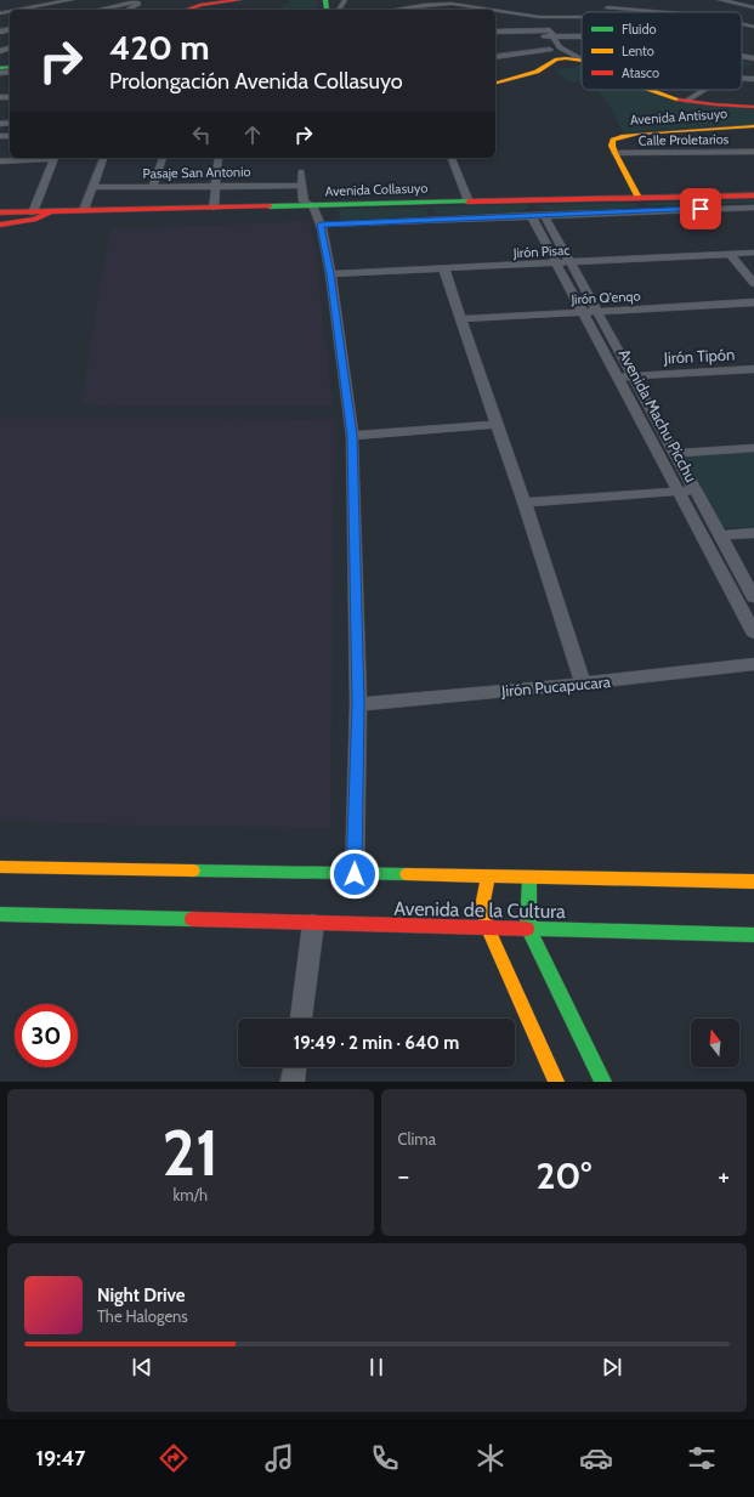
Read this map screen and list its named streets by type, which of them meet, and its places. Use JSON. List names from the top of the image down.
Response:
{
  "streets": {
    "main road": ["Avenida Antisuyo", "Avenida Collasuyo", "Avenida de la Cultura"],
    "street": [
      "Calle Proletarios",
      "Pasaje San Antonio",
      "Jirón Pisac",
      "Jirón Q'enqo",
      "Jirón Tipón",
      "Avenida Machu Picchu",
      "Jirón Pucapucara"
    ]
  },
  "crossings": [
    ["Avenida Antisuyo", "Calle Proletarios"],
    ["Jirón Pisac", "Avenida Machu Picchu"],
    ["Jirón Q'enqo", "Avenida Machu Picchu"],
    ["Jirón Tipón", "Avenida Machu Picchu"]
  ],
  "legend": ["Fluido", "Lento", "Atasco"],
  "north": "top",
  "page": {
    "turn": ["420 m", "Prolongación Avenida Collasuyo"],
    "limit": "30",
    "trip": "19:49 · 2 min · 640 m",
    "tile": [
      ["21", "km/h"],
      "Clima"
    ],
    "heat": ["−", "20°", "+"],
    "song": ["Night Drive", "The Halogens"],
    "tabs": "19:47"
  }
}
